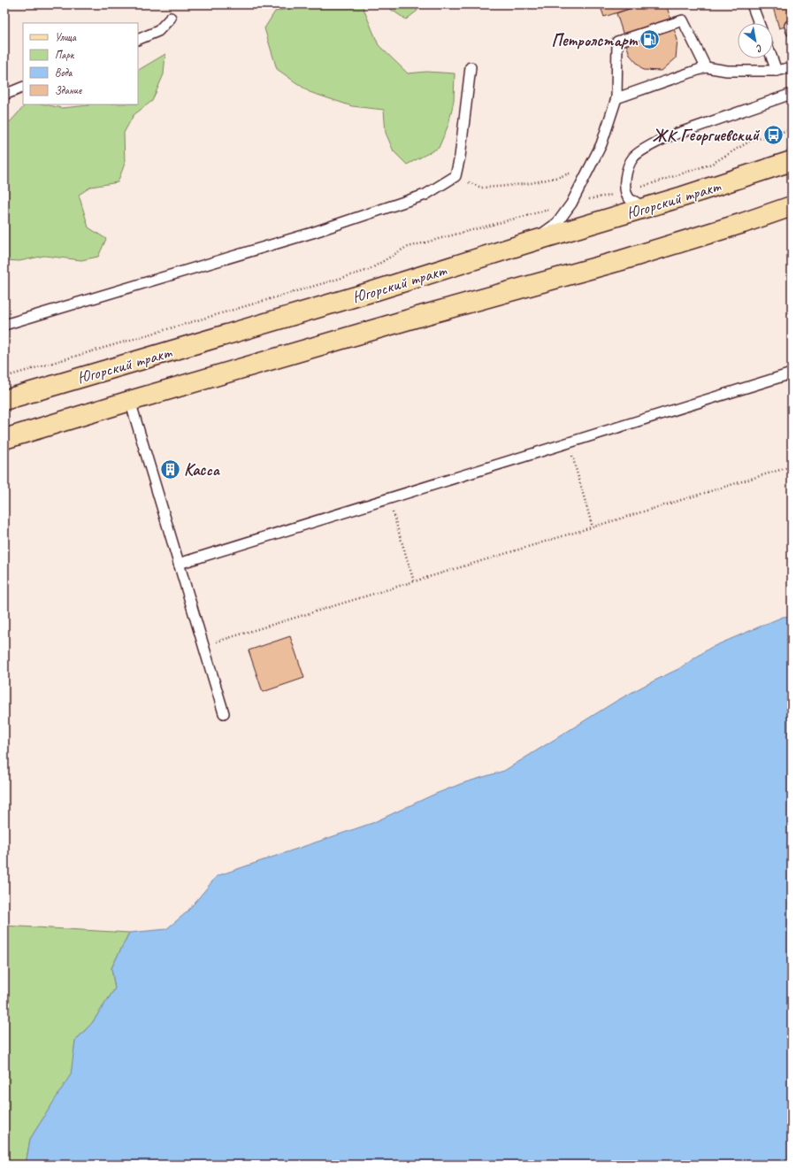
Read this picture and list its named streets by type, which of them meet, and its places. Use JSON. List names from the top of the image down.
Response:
{
  "streets": {
    "main road": ["Югорский тракт"]
  },
  "places": {
    "fuel station": ["Петролстарт"],
    "bus stop": ["ЖК Георгиевский"],
    "building": ["Касса"]
  },
  "legend": [
    "Улица",
    "Парк",
    "Вода",
    "Здание"
  ],
  "north": "bottom right"
}
